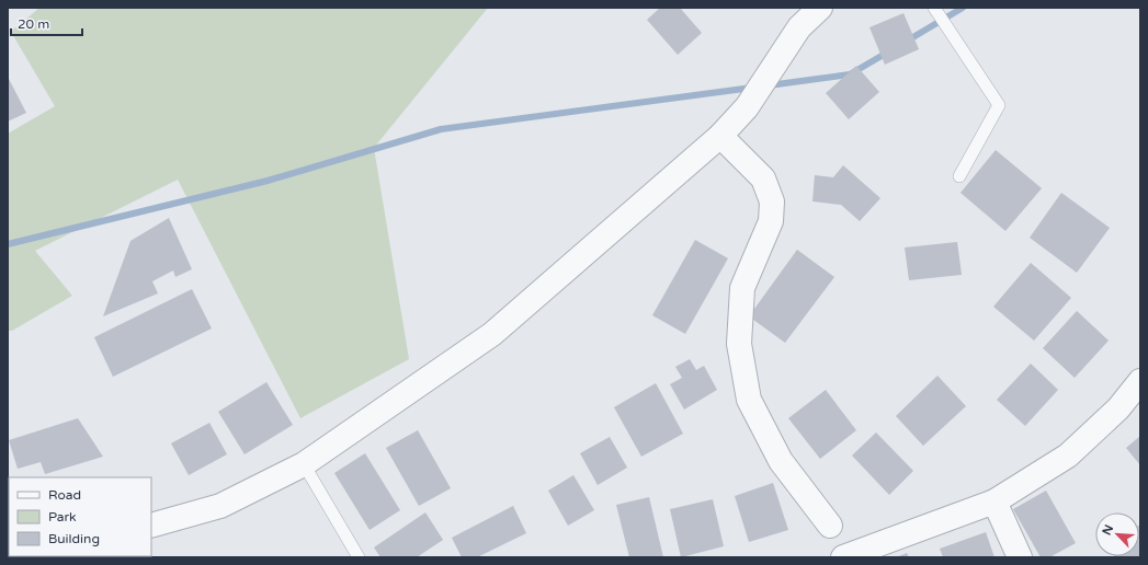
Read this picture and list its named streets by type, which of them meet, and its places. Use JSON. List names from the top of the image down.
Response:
{
  "legend": ["Road", "Park", "Building"],
  "scale_bar": "20 m",
  "north": "top left"
}
